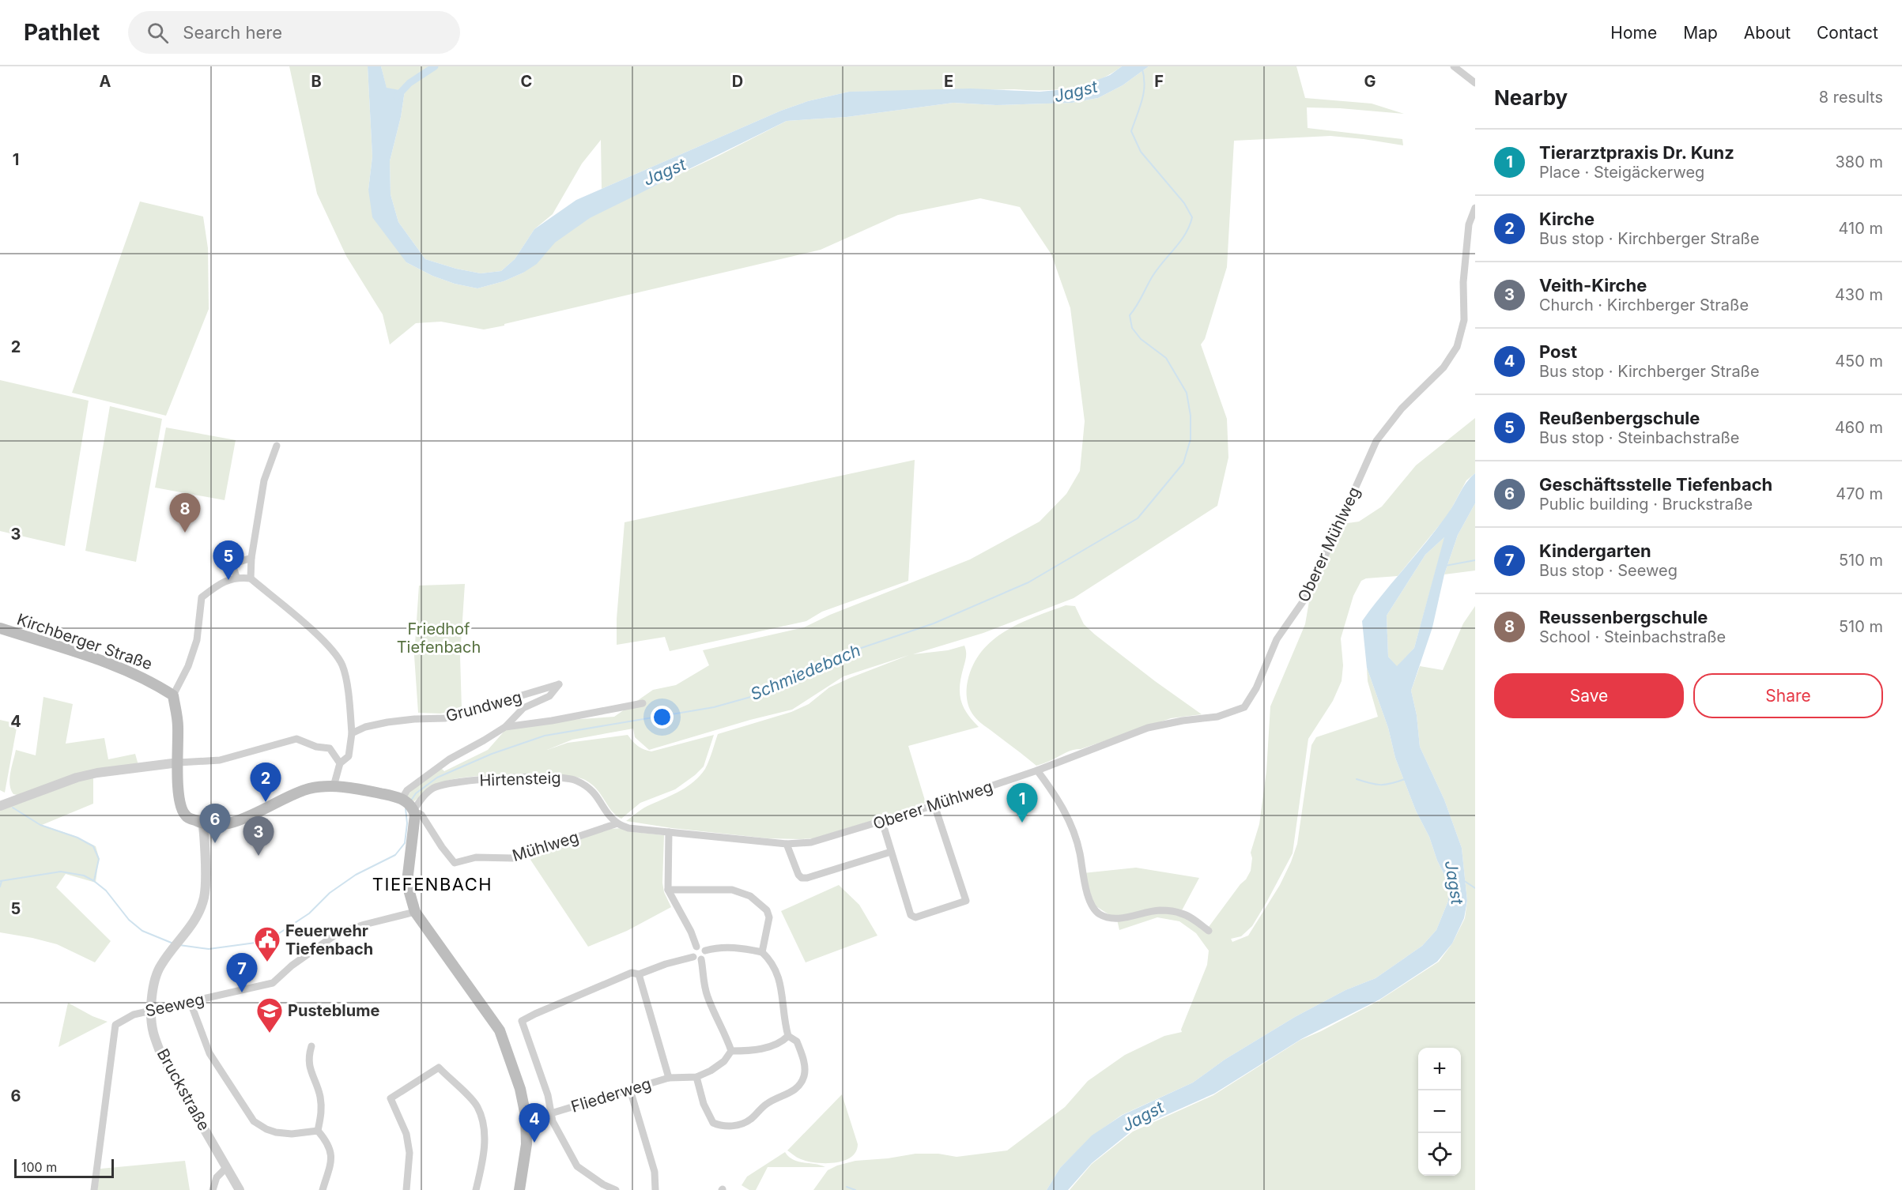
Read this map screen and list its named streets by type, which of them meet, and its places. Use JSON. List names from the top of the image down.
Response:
{
  "streets": {
    "main road": ["Kirchberger Straße"],
    "street": [
      "Oberer Mühlweg",
      "Grundweg",
      "Hirtensteig",
      "Mühlweg",
      "Seeweg",
      "Bruckstraße",
      "Fliederweg"
    ]
  },
  "crossings": [
    ["Oberer Mühlweg", "Hirtensteig"],
    ["Oberer Mühlweg", "Mühlweg"],
    ["Hirtensteig", "Mühlweg"],
    ["Seeweg", "Bruckstraße"]
  ],
  "districts": ["TIEFENBACH"],
  "water": ["Jagst", "Schmiedebach"],
  "parks": ["Friedhof Tiefenbach"],
  "places": {
    "public building": ["Feuerwehr Tiefenbach"],
    "school or university": ["Pusteblume"]
  },
  "scale_bar": "100 m",
  "page": {
    "header": "Pathlet",
    "search": "Search here",
    "nav": [
      "Home",
      "Map",
      "About",
      "Contact"
    ],
    "heading": ["Nearby", "8 results"],
    "list": [
      {
        "mark": "1",
        "name": "Tierarztpraxis Dr. Kunz",
        "note": "Place · Steigäckerweg",
        "value": "380 m"
      },
      {
        "mark": "2",
        "name": "Kirche",
        "note": "Bus stop · Kirchberger Straße",
        "value": "410 m"
      },
      {
        "mark": "3",
        "name": "Veith-Kirche",
        "note": "Church · Kirchberger Straße",
        "value": "430 m"
      },
      {
        "mark": "4",
        "name": "Post",
        "note": "Bus stop · Kirchberger Straße",
        "value": "450 m"
      },
      {
        "mark": "5",
        "name": "Reußenbergschule",
        "note": "Bus stop · Steinbachstraße",
        "value": "460 m"
      },
      {
        "mark": "6",
        "name": "Geschäftsstelle Tiefenbach",
        "note": "Public building · Bruckstraße",
        "value": "470 m"
      },
      {
        "mark": "7",
        "name": "Kindergarten",
        "note": "Bus stop · Seeweg",
        "value": "510 m"
      },
      {
        "mark": "8",
        "name": "Reussenbergschule",
        "note": "School · Steinbachstraße",
        "value": "510 m"
      }
    ],
    "pins": [
      "8",
      "5",
      "2",
      "1",
      "6",
      "3",
      "7",
      "4"
    ],
    "buttons": ["Save", "Share"],
    "map_buttons": ["+", "−"],
    "scale": "100 m"
  },
  "grid": {
    "columns": [
      "A",
      "B",
      "C",
      "D",
      "E",
      "F",
      "G"
    ],
    "rows": [
      "1",
      "2",
      "3",
      "4",
      "5",
      "6"
    ]
  }
}
